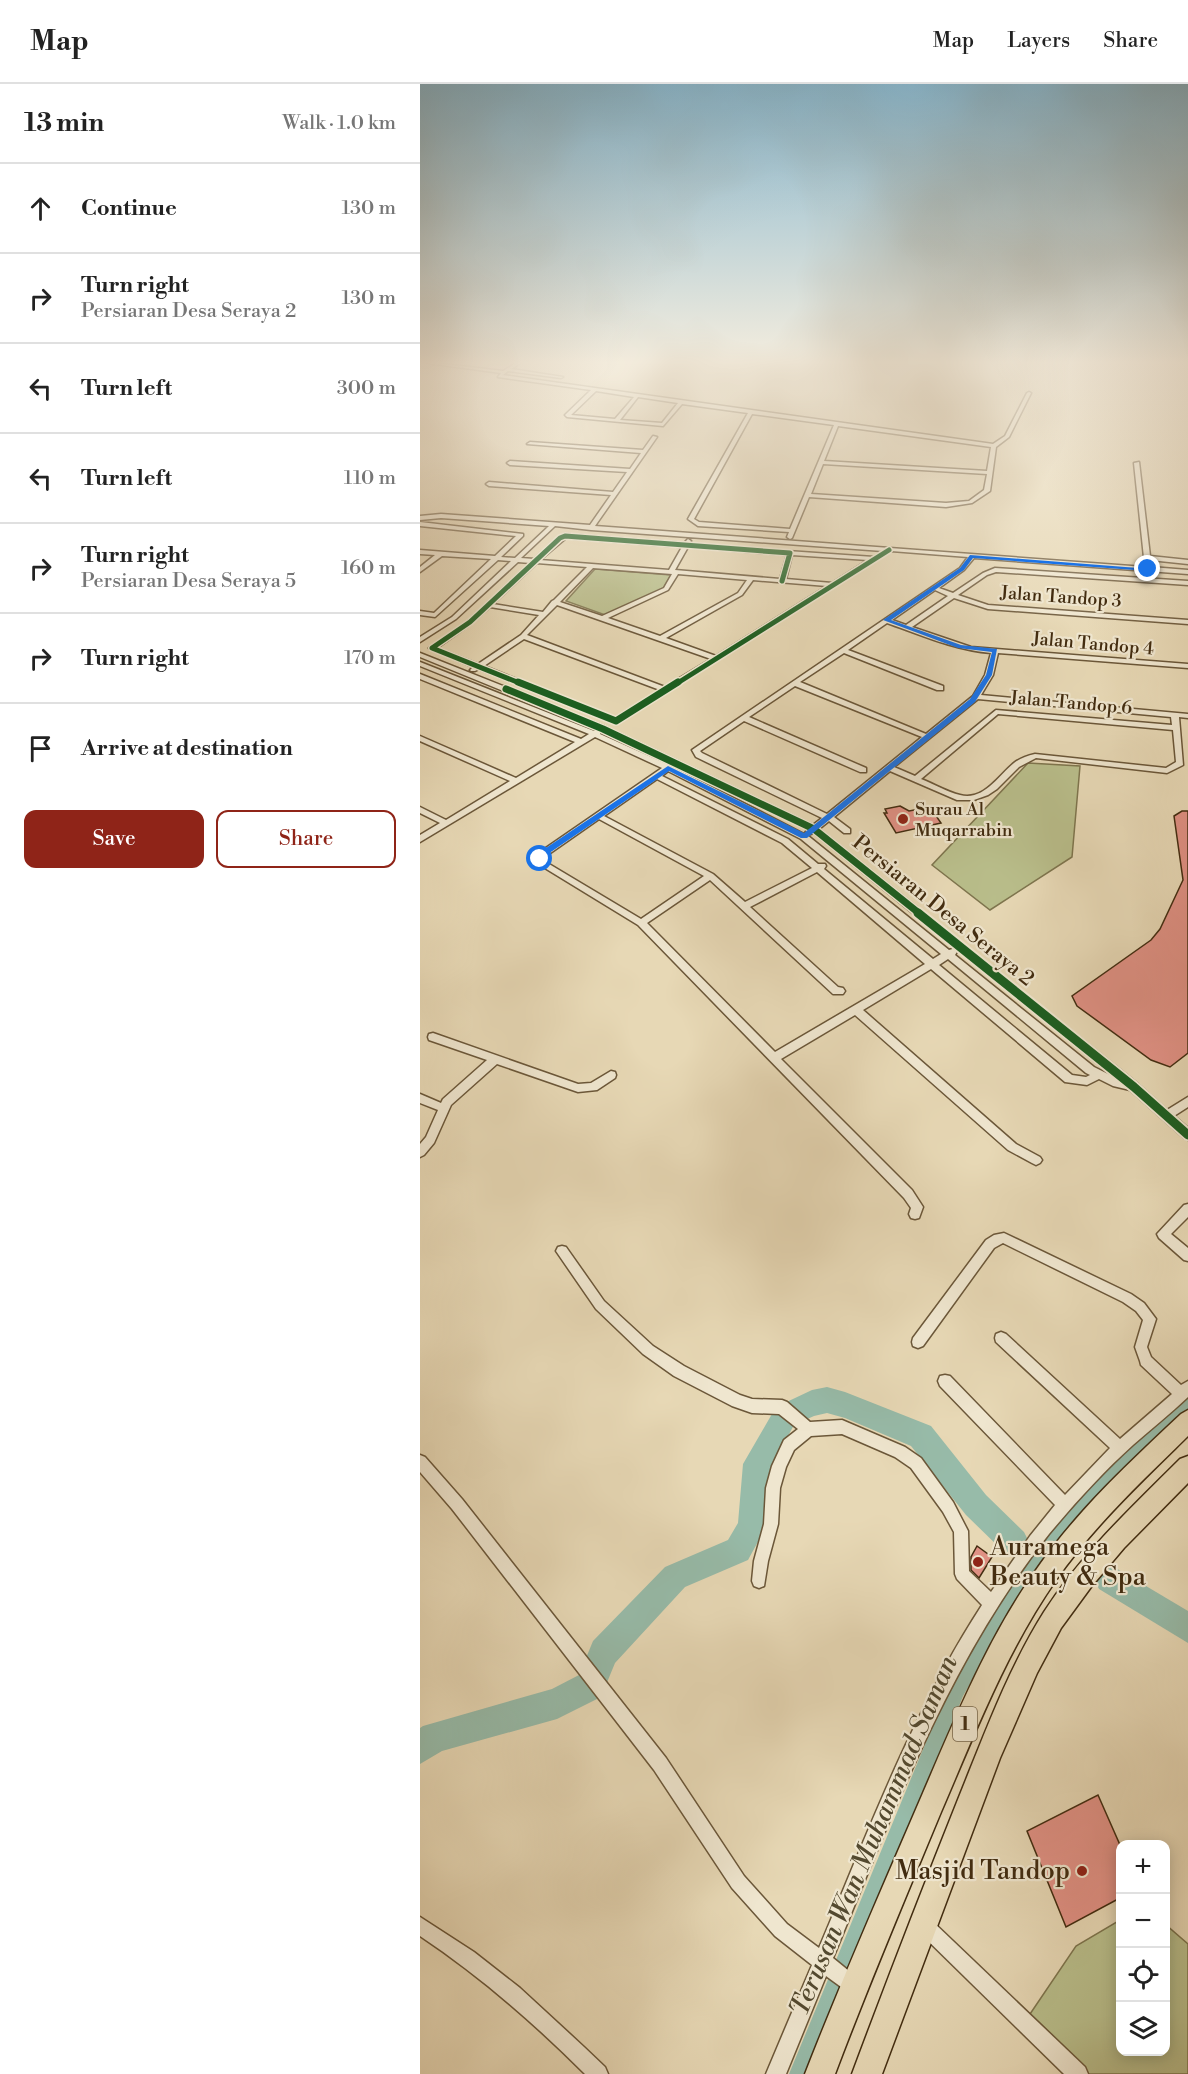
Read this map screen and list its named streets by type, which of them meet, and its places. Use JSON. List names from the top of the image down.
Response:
{
  "streets": {
    "main road": ["1"],
    "street": [
      "Jalan Tandop 3",
      "Jalan Tandop 4",
      "Jalan Tandop 6",
      "Persiaran Desa Seraya 2"
    ]
  },
  "water": ["Terusan Wan Muhammad Saman"],
  "places": ["Surau Al Muqarrabin", "Auramega Beauty & Spa", "Masjid Tandop"],
  "page": {
    "header": "Map",
    "nav": ["Map", "Layers", "Share"],
    "heading": ["13 min", "Walk · 1.0 km"],
    "list": [
      ["Continue", "130 m"],
      ["Turn right", "Persiaran Desa Seraya 2", "130 m"],
      ["Turn left", "300 m"],
      ["Turn left", "110 m"],
      ["Turn right", "Persiaran Desa Seraya 5", "160 m"],
      ["Turn right", "170 m"],
      "Arrive at destination"
    ],
    "buttons": ["Save", "Share"],
    "map_buttons": ["+", "−"]
  }
}
